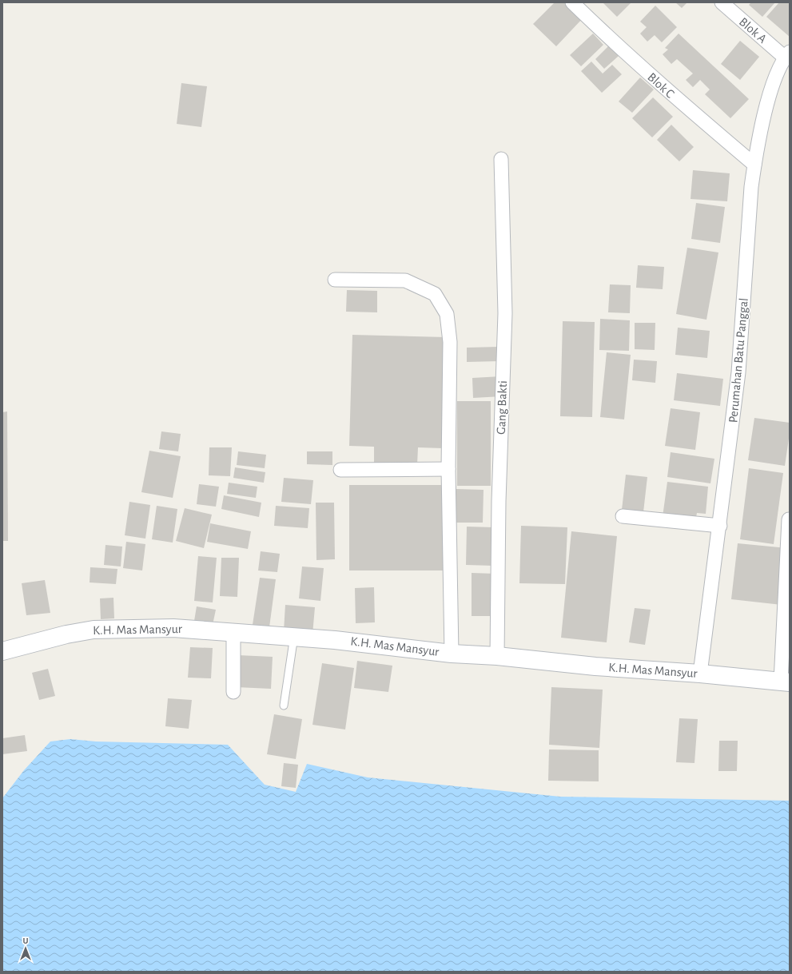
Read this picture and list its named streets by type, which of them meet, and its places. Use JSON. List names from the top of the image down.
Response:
{
  "streets": {
    "main road": ["K.H. Mas Mansyur"],
    "street": [
      "Blok A",
      "Blok C",
      "Perumahan Batu Panggal",
      "Gang Bakti"
    ]
  },
  "crossings": [
    ["Blok A", "Perumahan Batu Panggal"],
    ["Blok C", "Perumahan Batu Panggal"],
    ["Perumahan Batu Panggal", "K.H. Mas Mansyur"],
    ["Gang Bakti", "K.H. Mas Mansyur"]
  ],
  "north": "top"
}
